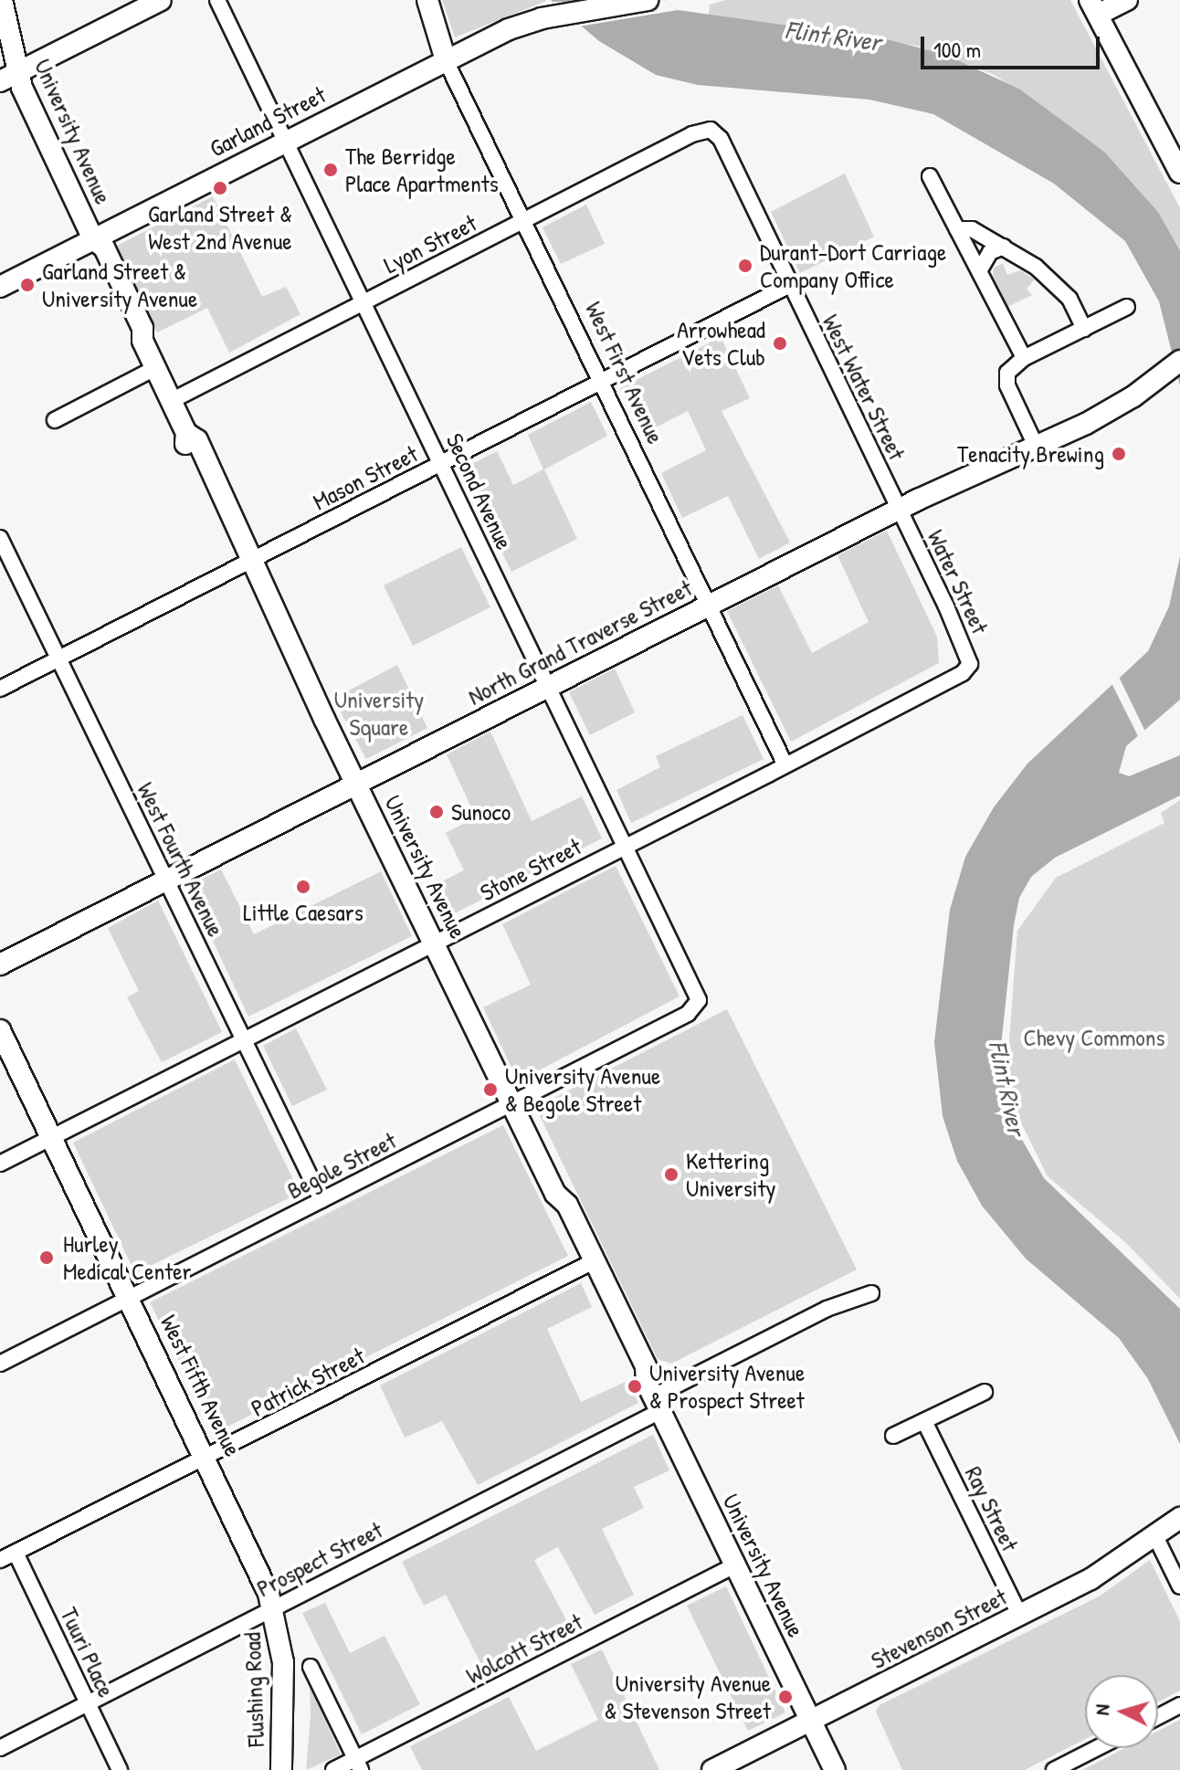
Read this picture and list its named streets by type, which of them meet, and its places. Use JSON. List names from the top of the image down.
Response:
{
  "streets": {
    "street": [
      "Garland Street",
      "University Avenue",
      "Lyon Street",
      "West First Avenue",
      "West Water Street",
      "Mason Street",
      "Second Avenue",
      "Water Street",
      "North Grand Traverse Street",
      "West Fourth Avenue",
      "Stone Street",
      "Begole Street",
      "Patrick Street",
      "West Fifth Avenue",
      "Ray Street",
      "Prospect Street",
      "Stevenson Street",
      "Wolcott Street",
      "Tuuri Place",
      "Flushing Road"
    ]
  },
  "crossings": [
    ["Garland Street", "University Avenue"],
    ["Garland Street", "West First Avenue"],
    ["Garland Street", "Second Avenue"],
    ["University Avenue", "Lyon Street"],
    ["University Avenue", "Mason Street"],
    ["University Avenue", "North Grand Traverse Street"],
    ["University Avenue", "Stone Street"],
    ["University Avenue", "Begole Street"],
    ["University Avenue", "Patrick Street"],
    ["University Avenue", "Prospect Street"],
    ["University Avenue", "Stevenson Street"],
    ["University Avenue", "Wolcott Street"],
    ["Lyon Street", "West First Avenue"],
    ["Lyon Street", "West Water Street"],
    ["Lyon Street", "Second Avenue"],
    ["West First Avenue", "Mason Street"],
    ["West First Avenue", "North Grand Traverse Street"],
    ["West First Avenue", "Stone Street"],
    ["West Water Street", "Mason Street"],
    ["West Water Street", "Water Street"],
    ["West Water Street", "North Grand Traverse Street"],
    ["Mason Street", "Second Avenue"],
    ["Mason Street", "West Fourth Avenue"],
    ["Second Avenue", "North Grand Traverse Street"],
    ["Second Avenue", "Stone Street"],
    ["Second Avenue", "Begole Street"],
    ["Water Street", "North Grand Traverse Street"],
    ["Water Street", "Stone Street"],
    ["North Grand Traverse Street", "West Fourth Avenue"],
    ["West Fourth Avenue", "Stone Street"],
    ["West Fourth Avenue", "Begole Street"],
    ["Stone Street", "West Fifth Avenue"],
    ["Begole Street", "West Fifth Avenue"],
    ["Patrick Street", "West Fifth Avenue"],
    ["Patrick Street", "Tuuri Place"],
    ["West Fifth Avenue", "Prospect Street"],
    ["West Fifth Avenue", "Flushing Road"],
    ["Ray Street", "Stevenson Street"],
    ["Prospect Street", "Tuuri Place"],
    ["Prospect Street", "Flushing Road"]
  ],
  "water": ["Flint River"],
  "parks": ["University Square", "Chevy Commons"],
  "places": [
    "The Berridge Place Apartments",
    "Garland Street & West 2nd Avenue",
    "Durant-Dort Carriage Company Office",
    "Garland Street & University Avenue",
    "Arrowhead Vets Club",
    "Tenacity Brewing",
    "Sunoco",
    "Little Caesars",
    "University Avenue & Begole Street",
    "Kettering University",
    "Hurley Medical Center",
    "University Avenue & Prospect Street",
    "University Avenue & Stevenson Street"
  ],
  "scale_bar": "100 m",
  "north": "left"
}
